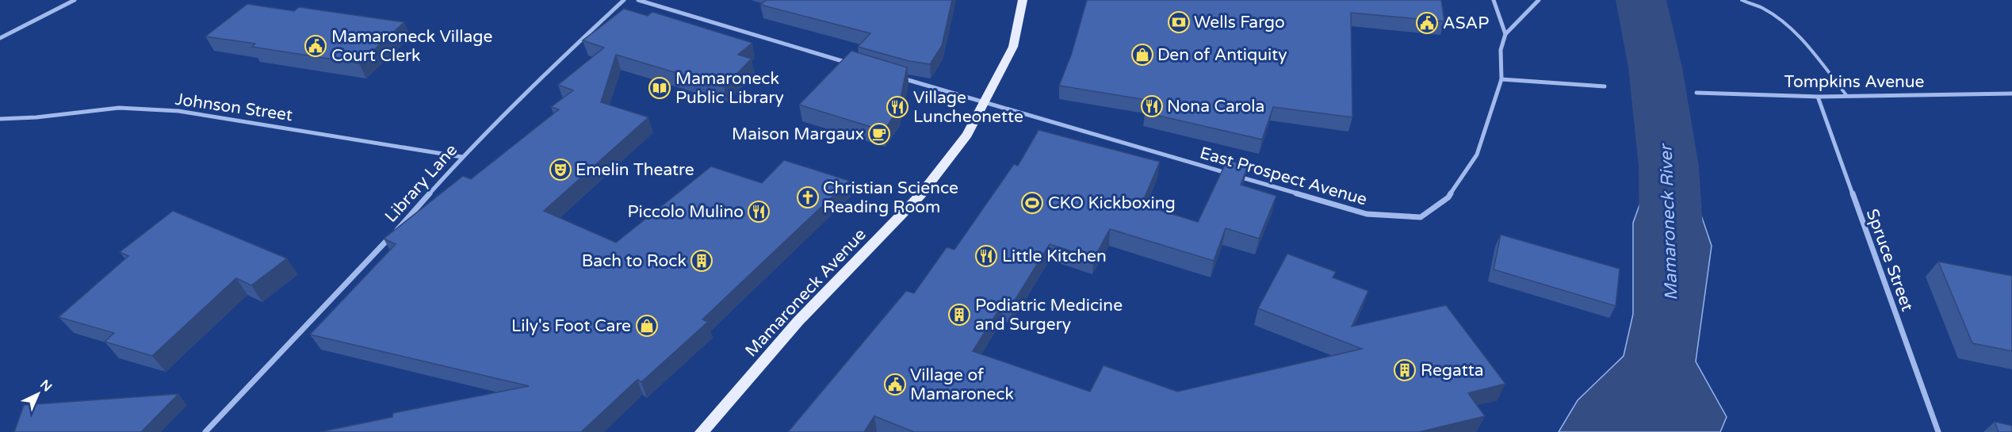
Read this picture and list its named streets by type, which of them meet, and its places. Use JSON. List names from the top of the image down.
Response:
{
  "streets": {
    "main road": ["Mamaroneck Avenue"],
    "street": [
      "Tompkins Avenue",
      "Johnson Street",
      "East Prospect Avenue",
      "Library Lane",
      "Spruce Street"
    ]
  },
  "crossings": [
    ["Tompkins Avenue", "Spruce Street"],
    ["Johnson Street", "Library Lane"],
    ["East Prospect Avenue", "Mamaroneck Avenue"]
  ],
  "water": ["Mamaroneck River"],
  "places": {
    "bank": ["Wells Fargo"],
    "public building": ["ASAP", "Mamaroneck Village Court Clerk", "Village of Mamaroneck"],
    "shop": ["Den of Antiquity", "Lily's Foot Care"],
    "library": ["Mamaroneck Public Library"],
    "restaurant": [
      "Nona Carola",
      "Village Luncheonette",
      "Piccolo Mulino",
      "Little Kitchen"
    ],
    "cafe": ["Maison Margaux"],
    "theatre": ["Emelin Theatre"],
    "church": ["Christian Science Reading Room"],
    "sports": ["CKO Kickboxing"],
    "building": ["Bach to Rock", "Podiatric Medicine and Surgery", "Regatta"]
  },
  "north": "top right"
}
